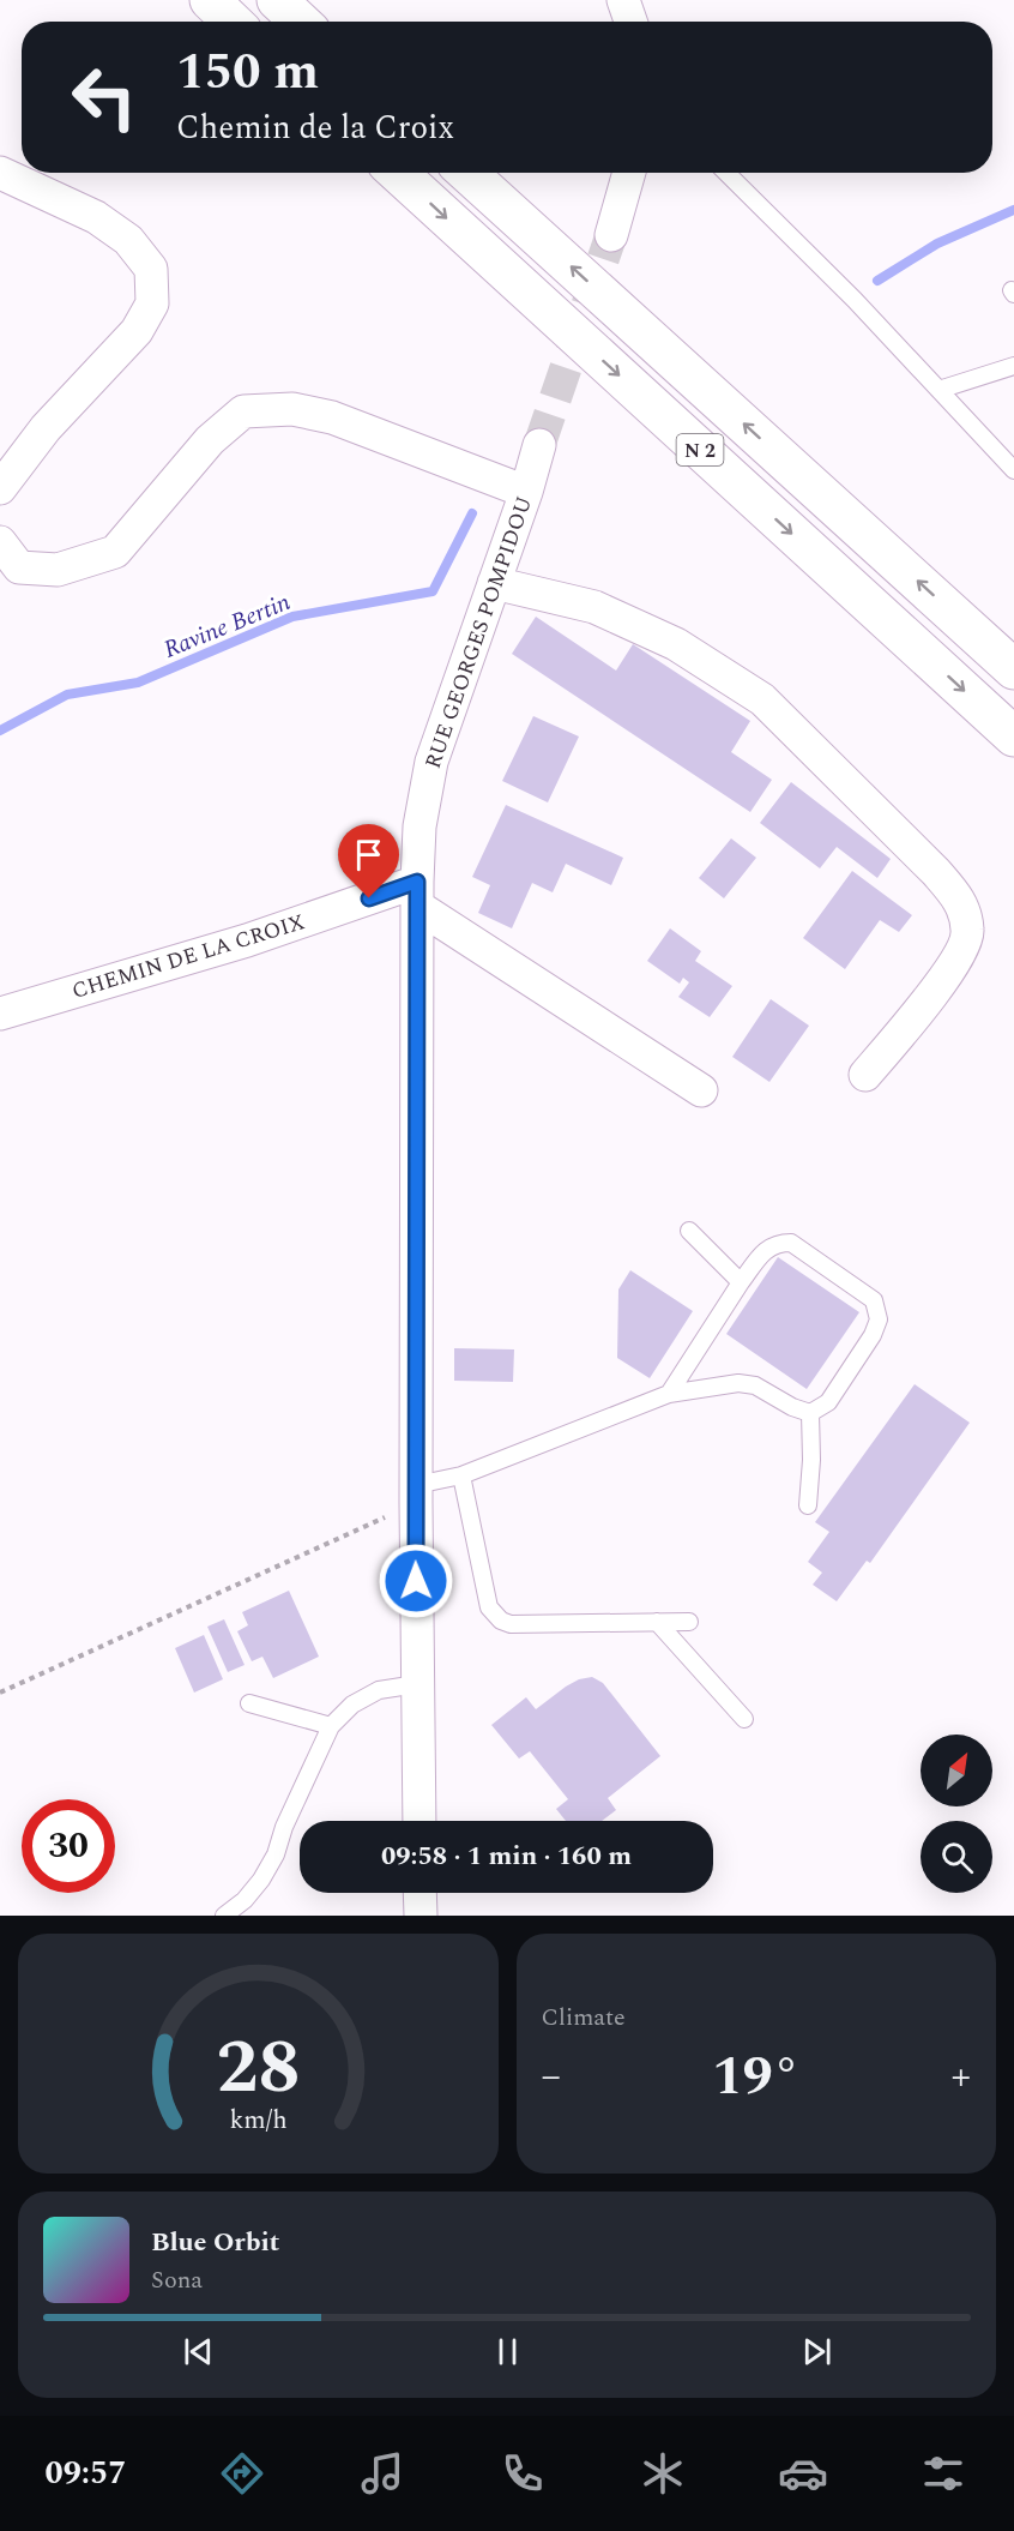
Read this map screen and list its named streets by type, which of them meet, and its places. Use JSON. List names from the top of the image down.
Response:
{
  "streets": {
    "highway": ["N 2"],
    "street": ["RUE GEORGES POMPIDOU", "CHEMIN DE LA CROIX"]
  },
  "crossings": [
    ["RUE GEORGES POMPIDOU", "CHEMIN DE LA CROIX"]
  ],
  "water": ["Ravine Bertin"],
  "north": "top right",
  "page": {
    "turn": ["150 m", "Chemin de la Croix"],
    "limit": "30",
    "trip": "09:58 · 1 min · 160 m",
    "tile": "Climate",
    "heat": ["−", "19°", "+"],
    "song": ["Blue Orbit", "Sona"],
    "tabs": "09:57",
    "gauge": ["28", "km/h"]
  }
}
